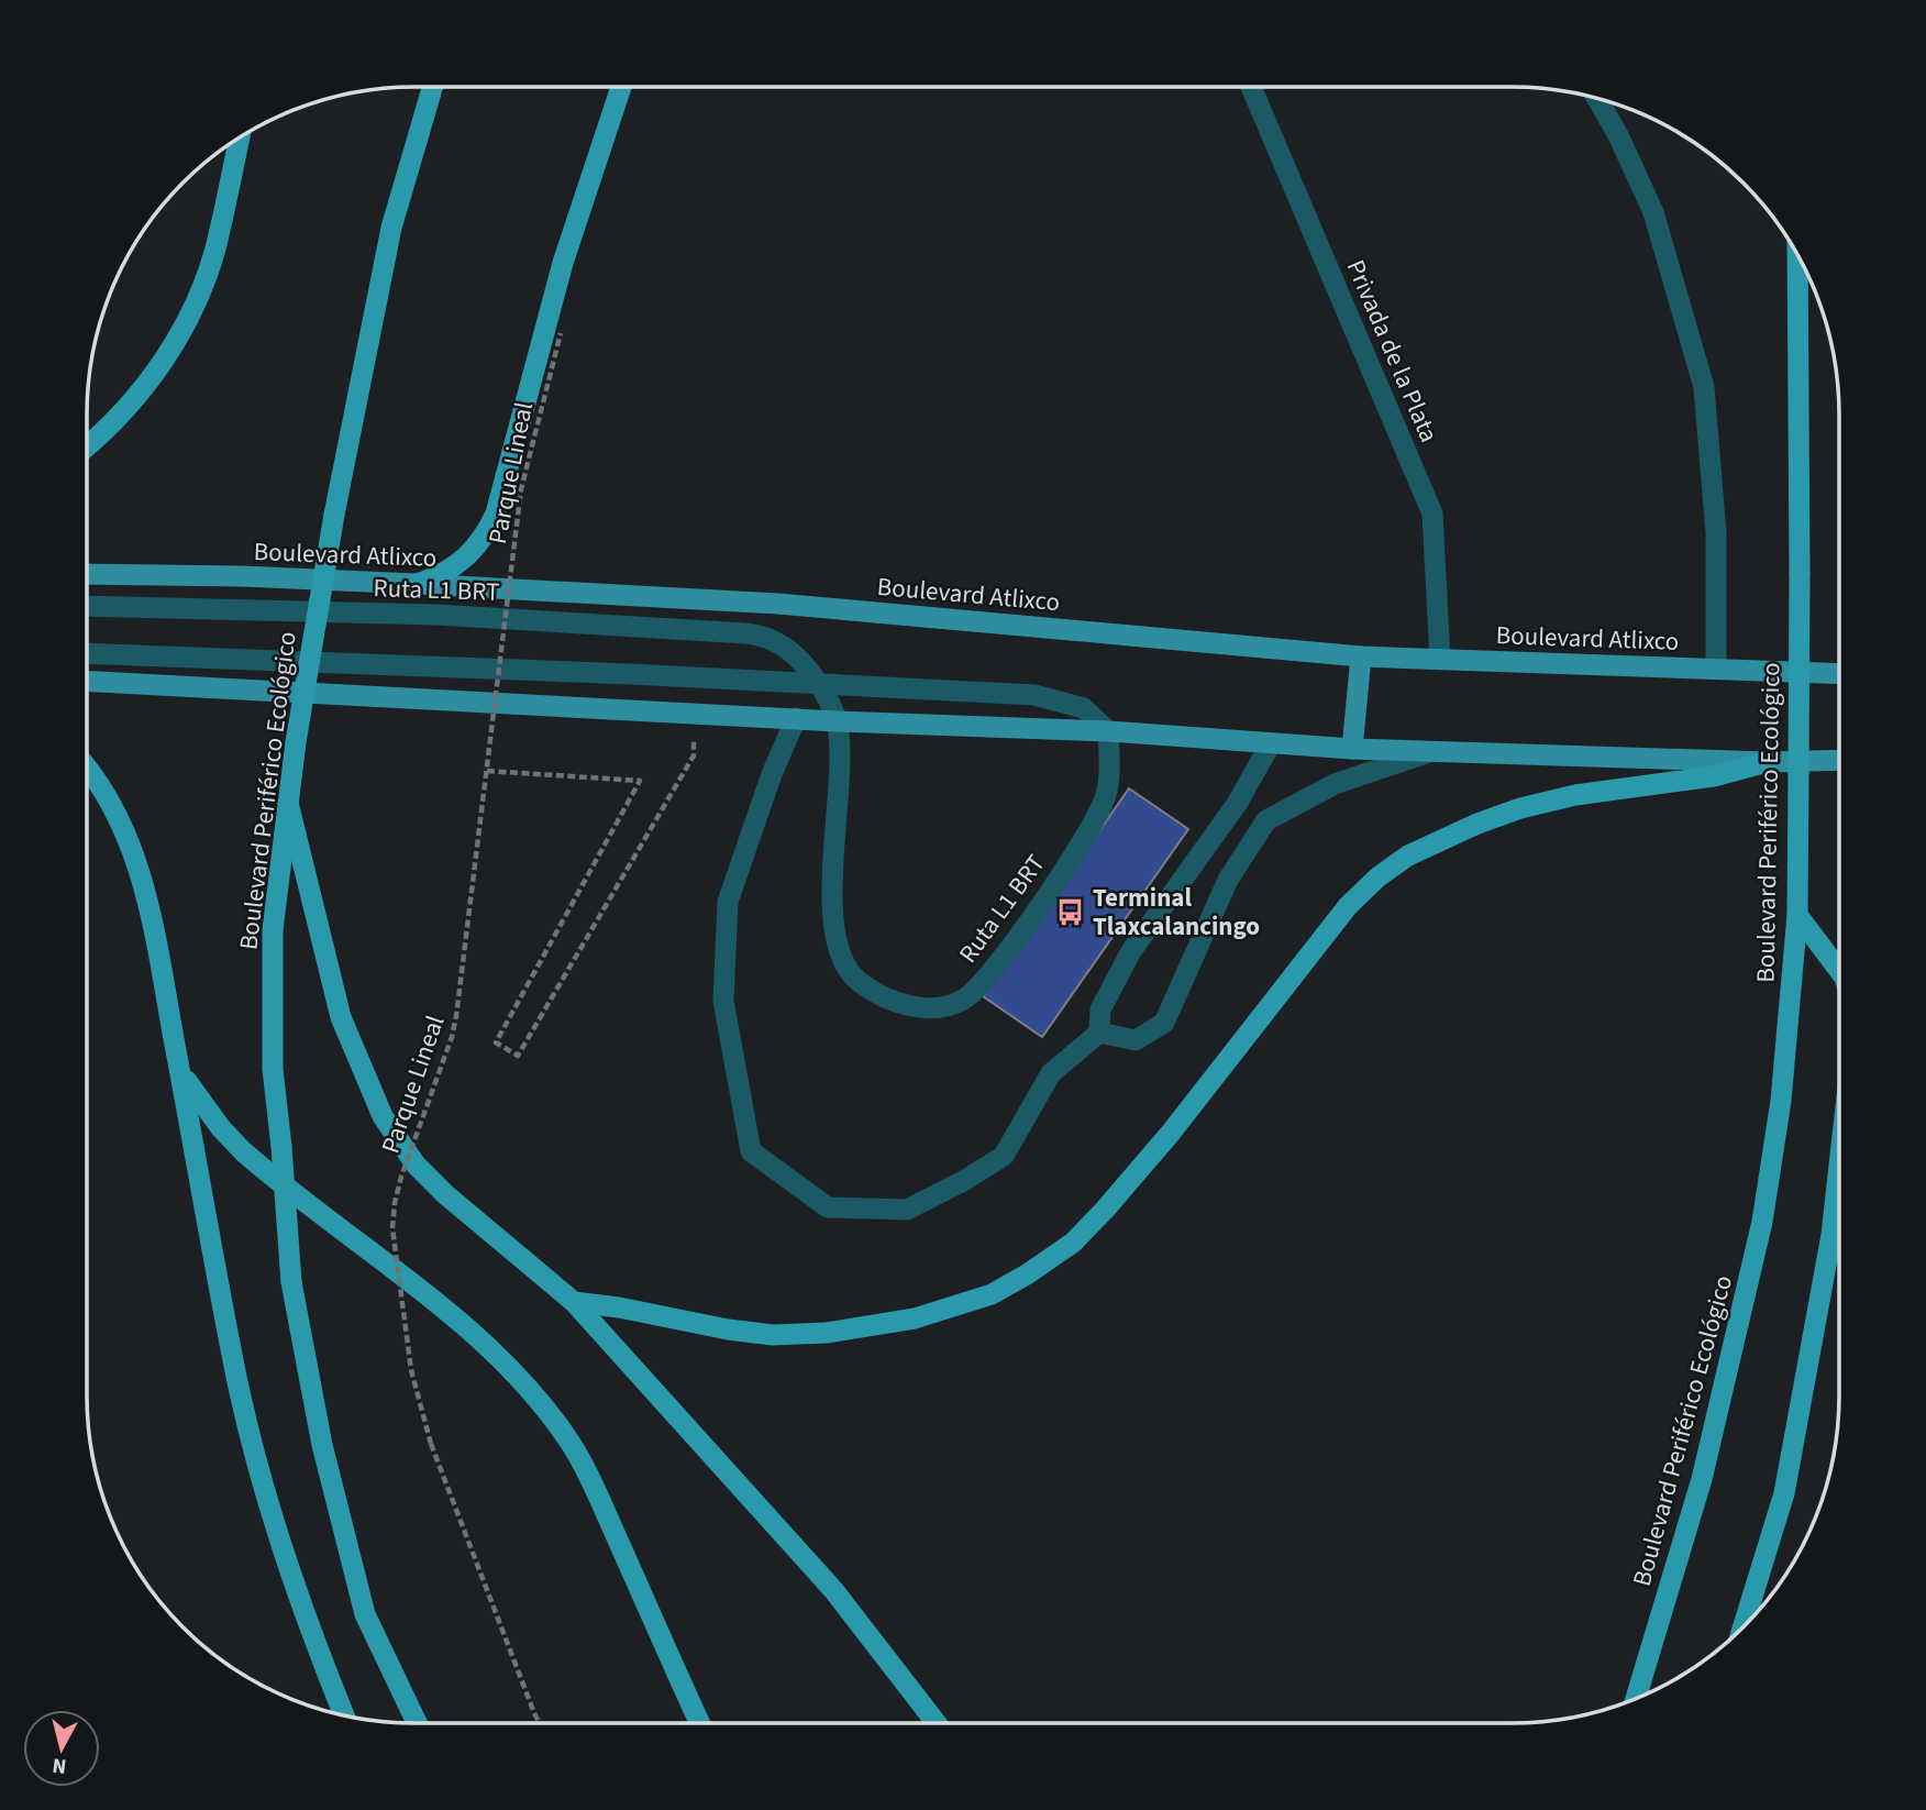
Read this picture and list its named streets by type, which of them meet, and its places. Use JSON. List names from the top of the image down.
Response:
{
  "streets": {
    "highway": ["Boulevard Periférico Ecológico"],
    "main road": ["Boulevard Atlixco"],
    "street": ["Privada de la Plata", "Ruta L1 BRT"],
    "path": ["Parque Lineal"]
  },
  "crossings": [
    ["Privada de la Plata", "Boulevard Atlixco"]
  ],
  "places": {
    "bus stop": ["Terminal Tlaxcalancingo"]
  },
  "north": "bottom"
}
